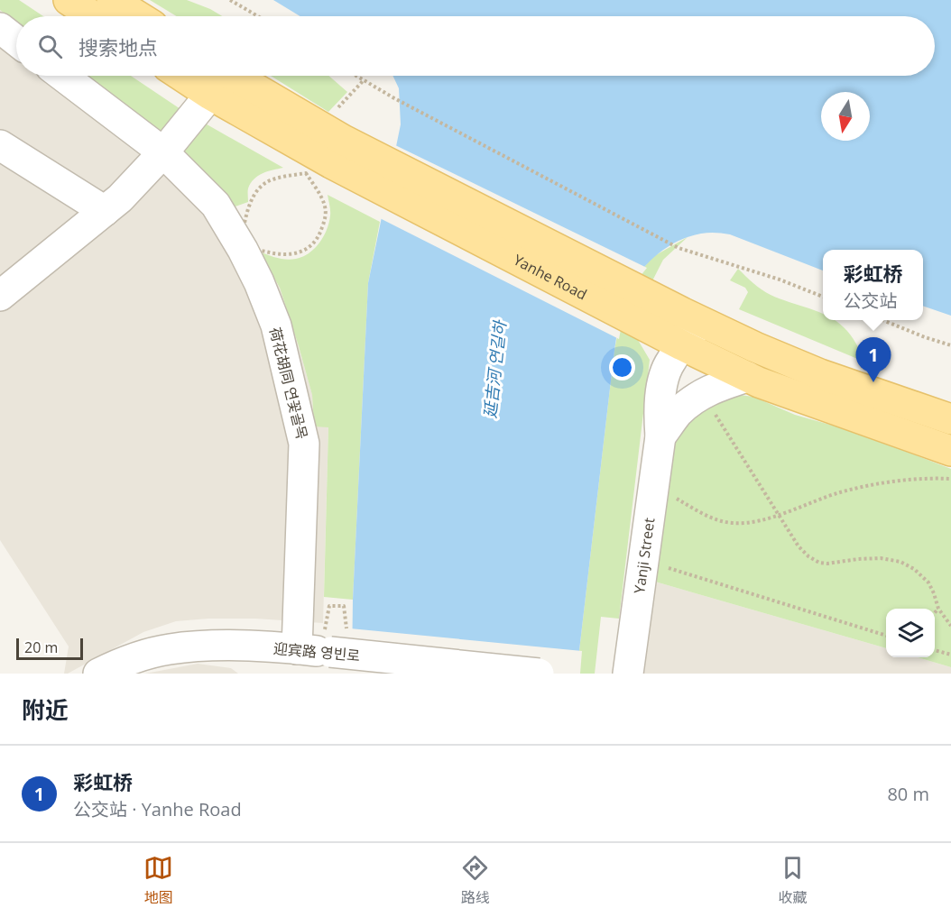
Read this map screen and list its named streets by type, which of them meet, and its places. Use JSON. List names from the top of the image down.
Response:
{
  "streets": {
    "main road": ["Yanhe Road"],
    "street": ["荷花胡同 연꽃골목", "Yanji Street", "迎宾路 영빈로"]
  },
  "crossings": [
    ["Yanhe Road", "Yanji Street"],
    ["荷花胡同 연꽃골목", "迎宾路 영빈로"]
  ],
  "water": ["延吉河 연길하"],
  "scale_bar": "20 m",
  "north": "bottom",
  "page": {
    "search": "搜索地点",
    "popup": ["彩虹桥", "公交站"],
    "pins": "1",
    "scale": "20 m",
    "heading": "附近",
    "list": [
      {
        "mark": "1",
        "name": "彩虹桥",
        "note": "公交站 · Yanhe Road",
        "value": "80 m"
      }
    ],
    "nav": ["地图", "路线", "收藏"]
  }
}
